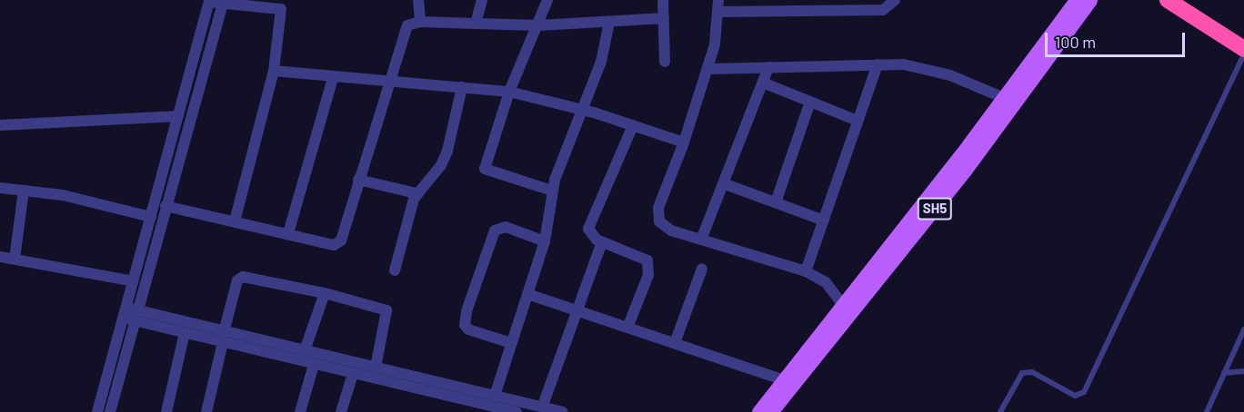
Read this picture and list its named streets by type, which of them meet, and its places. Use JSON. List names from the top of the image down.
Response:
{
  "streets": {
    "main road": ["SH5"]
  },
  "scale_bar": "100 m"
}
